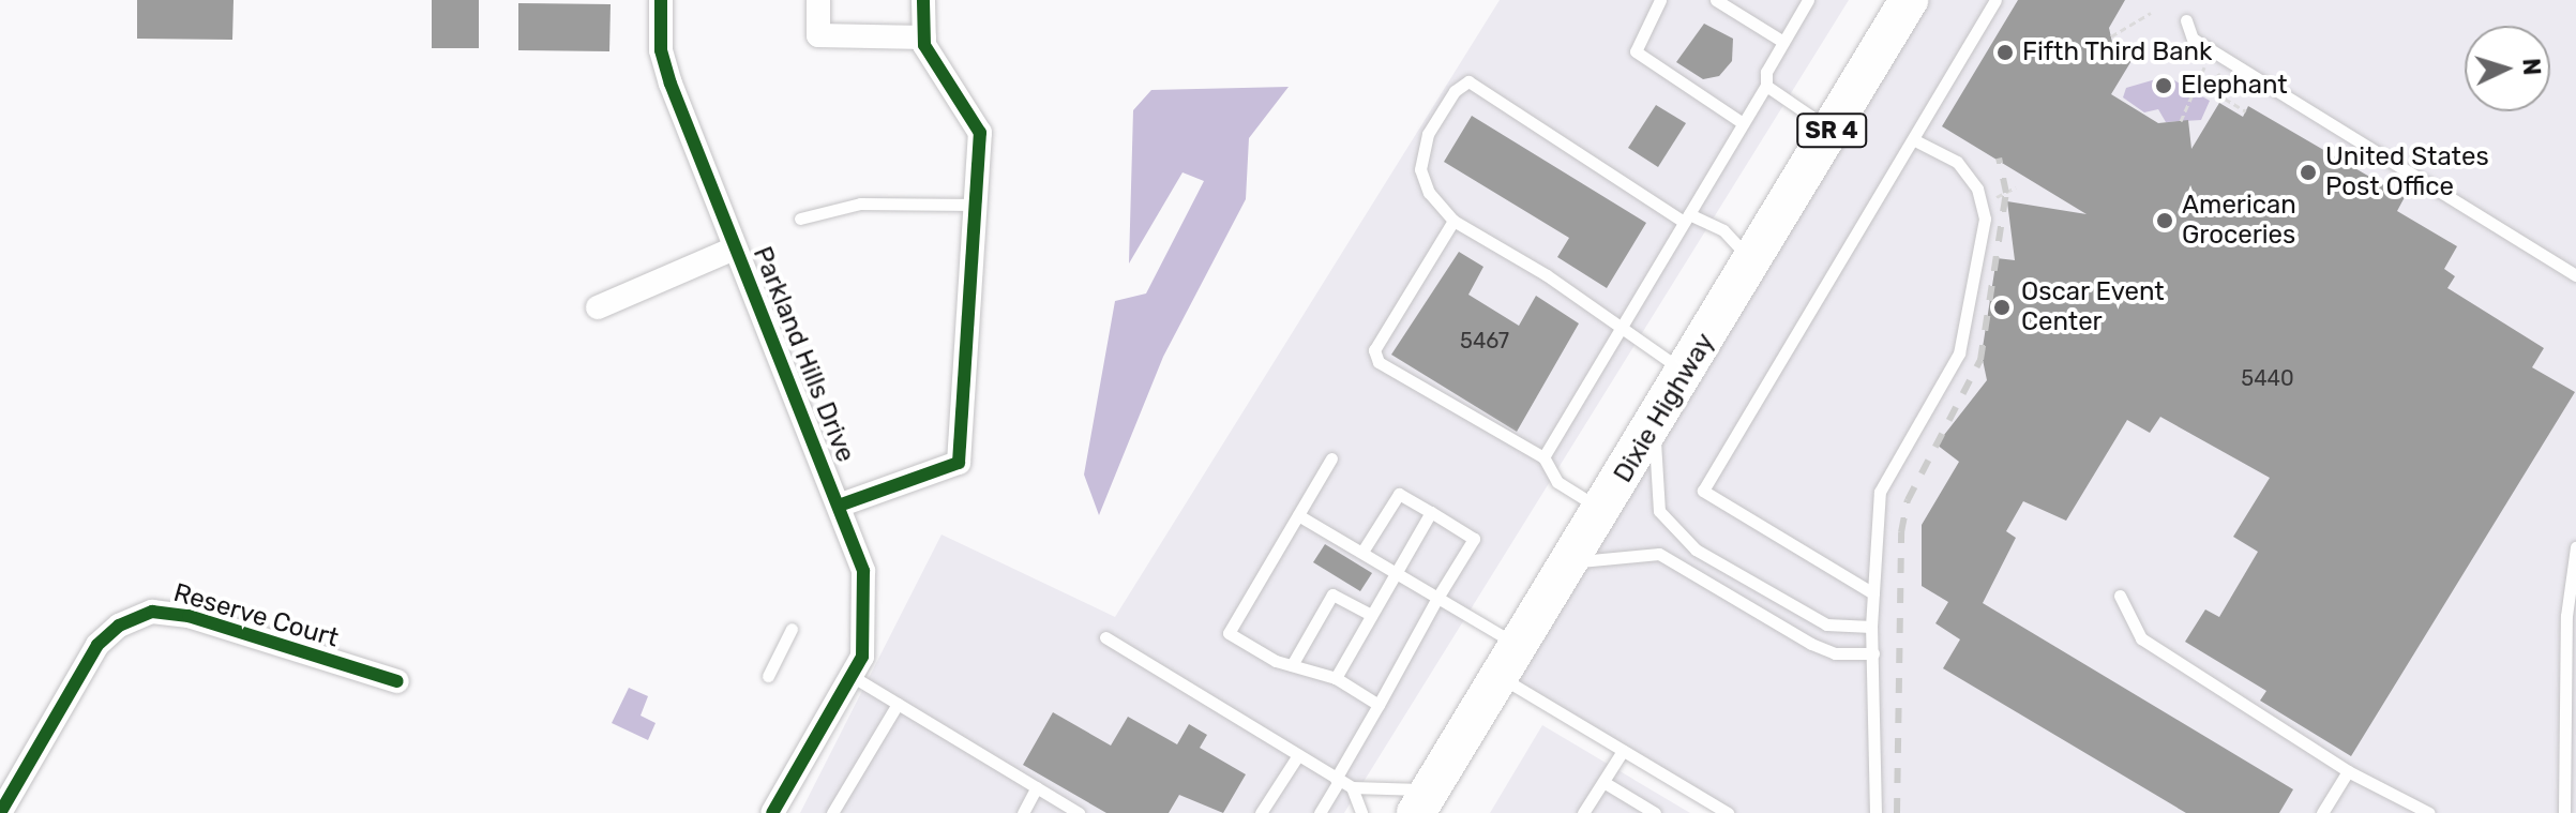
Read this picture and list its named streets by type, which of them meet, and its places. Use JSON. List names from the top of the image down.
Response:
{
  "streets": {
    "main road": ["SR 4", "Dixie Highway"],
    "street": ["Parkland Hills Drive", "Reserve Court"]
  },
  "places": [
    "Fifth Third Bank",
    "Elephant",
    "United States Post Office",
    "American Groceries",
    "Oscar Event Center"
  ],
  "house_numbers": ["5467", "5440"],
  "north": "right"
}
